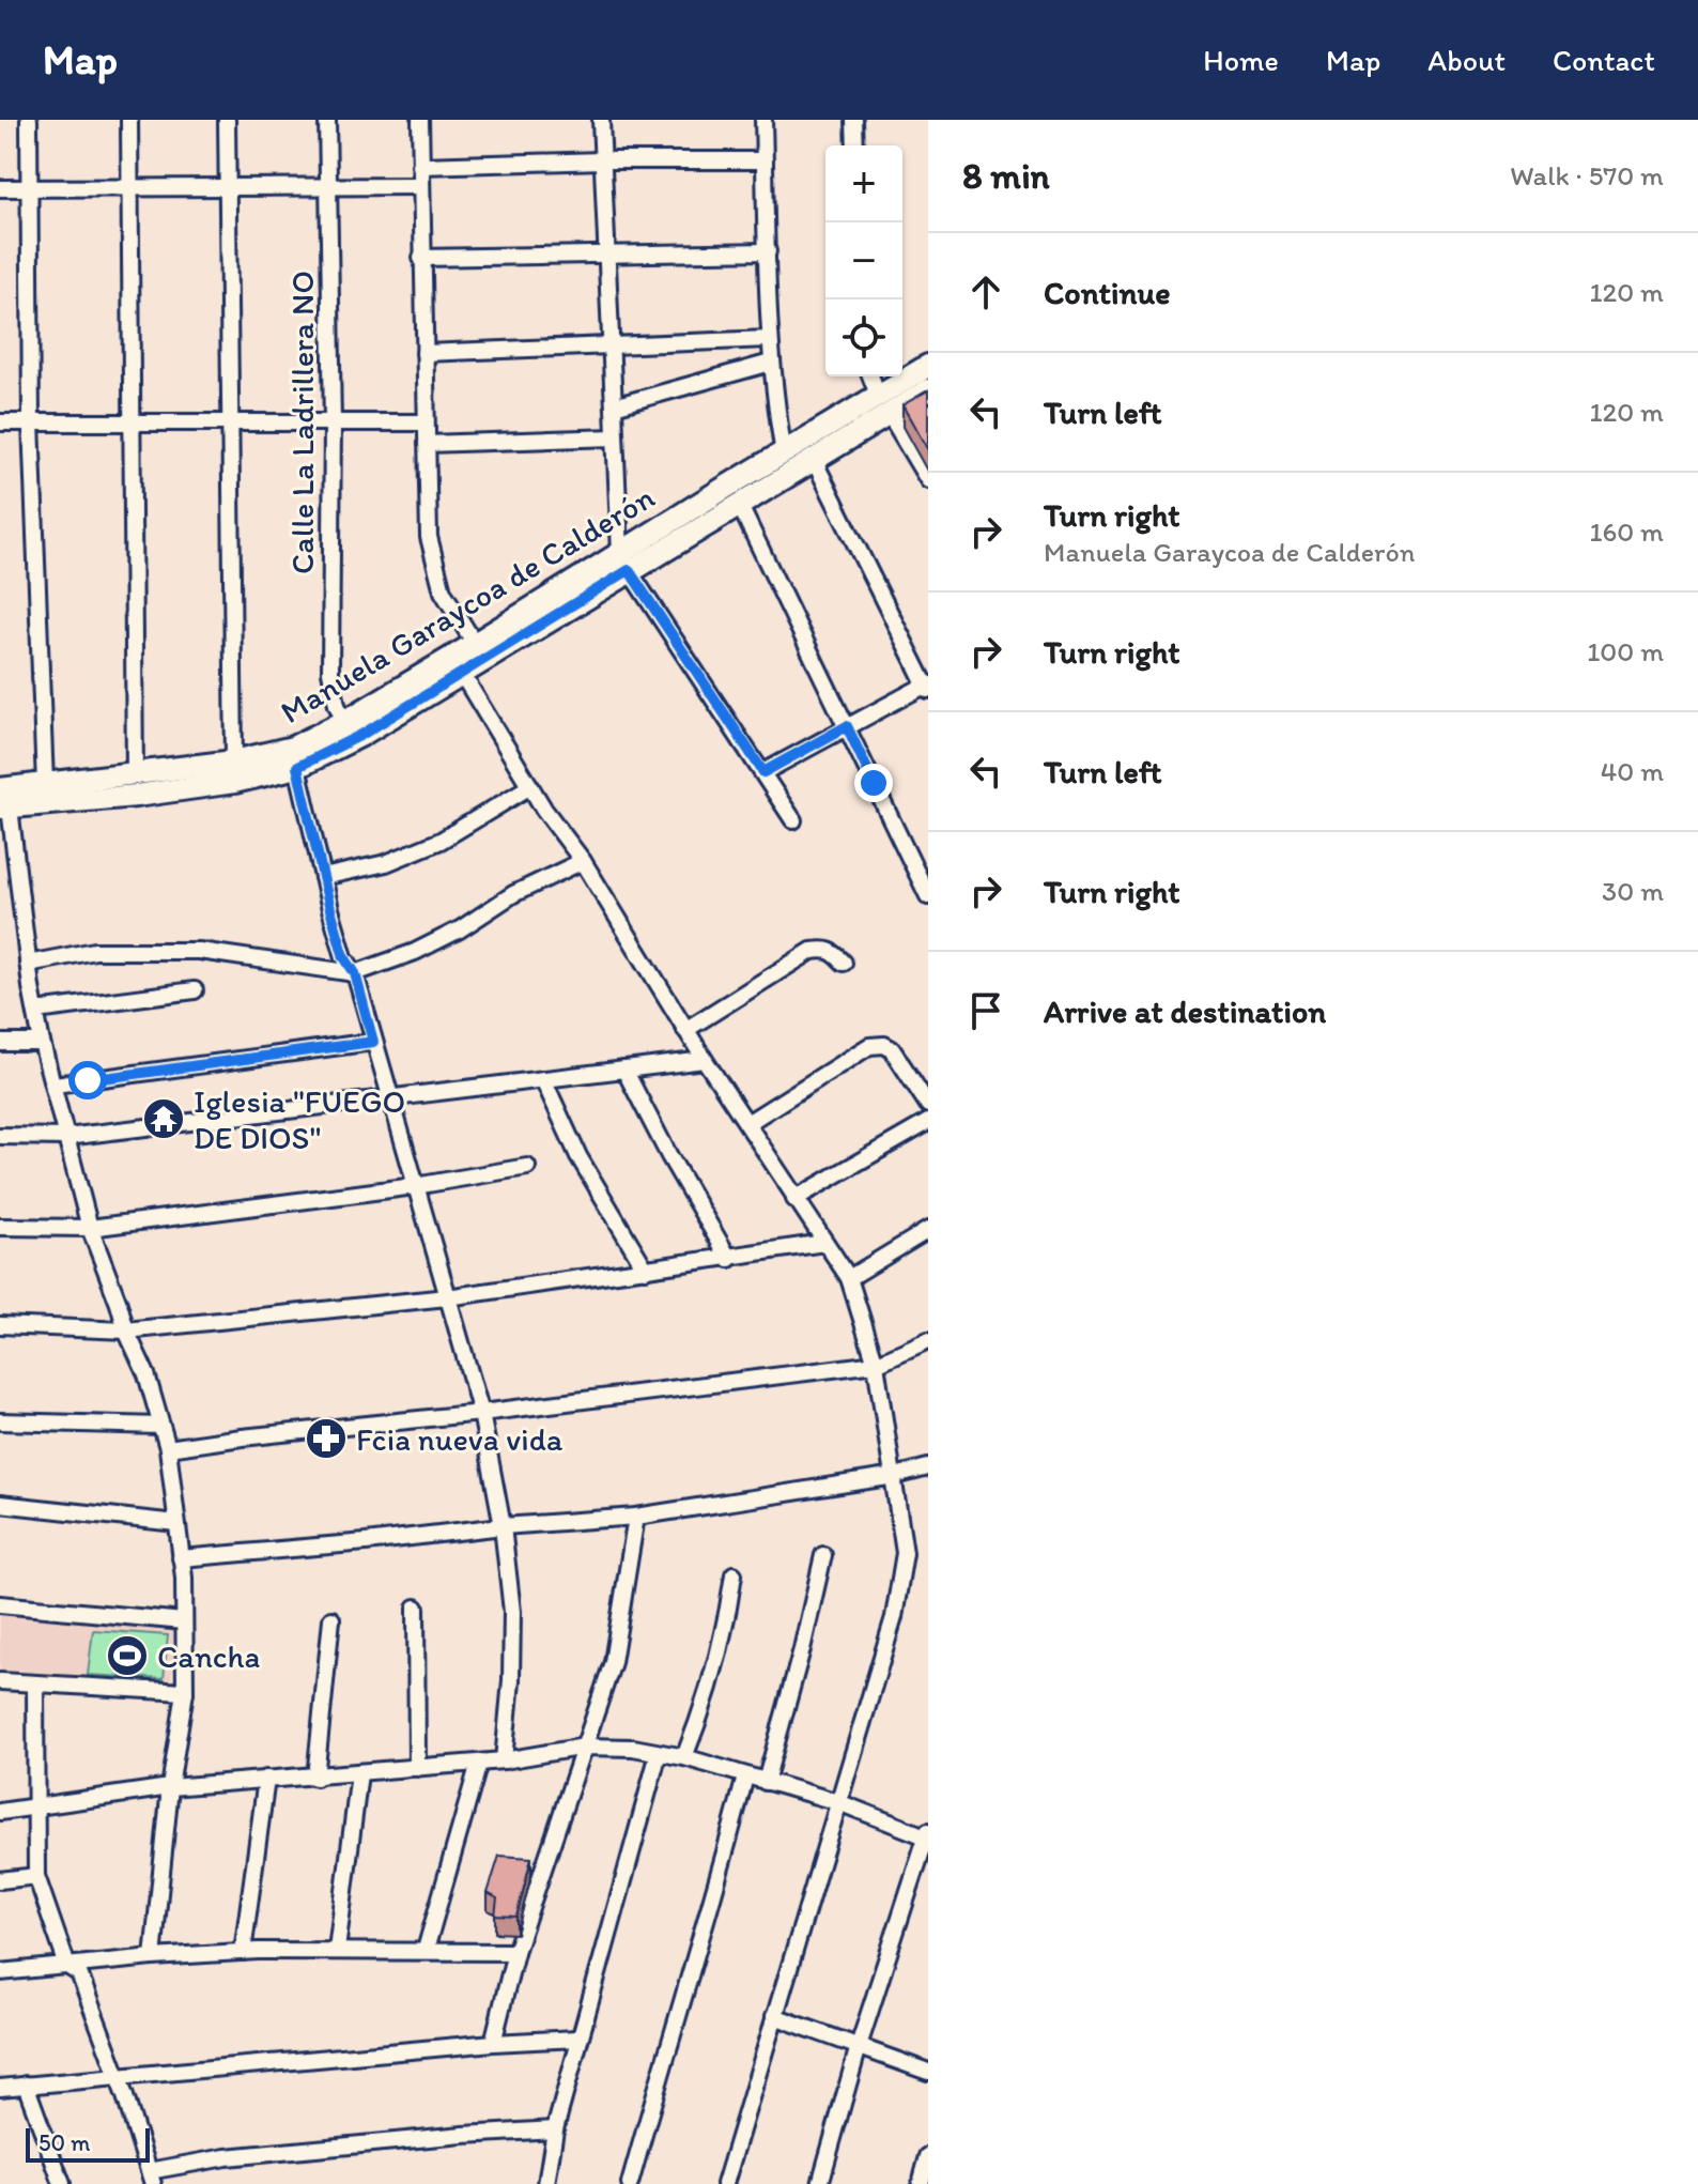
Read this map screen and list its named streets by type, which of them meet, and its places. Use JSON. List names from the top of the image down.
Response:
{
  "streets": {
    "street": ["Calle La Ladrillera NO", "Manuela Garaycoa de Calderón"]
  },
  "crossings": [
    ["Calle La Ladrillera NO", "Manuela Garaycoa de Calderón"]
  ],
  "places": {
    "temple": ["Iglesia \"FUEGO DE DIOS\""],
    "pharmacy": ["Fcia nueva vida"],
    "sports": ["Cancha"]
  },
  "scale_bar": "50 m",
  "page": {
    "header": "Map",
    "nav": [
      "Home",
      "Map",
      "About",
      "Contact"
    ],
    "heading": ["8 min", "Walk · 570 m"],
    "map_buttons": ["+", "−"],
    "list": [
      ["Continue", "120 m"],
      ["Turn left", "120 m"],
      ["Turn right", "Manuela Garaycoa de Calderón", "160 m"],
      ["Turn right", "100 m"],
      ["Turn left", "40 m"],
      ["Turn right", "30 m"],
      "Arrive at destination"
    ],
    "scale": "50 m"
  }
}
